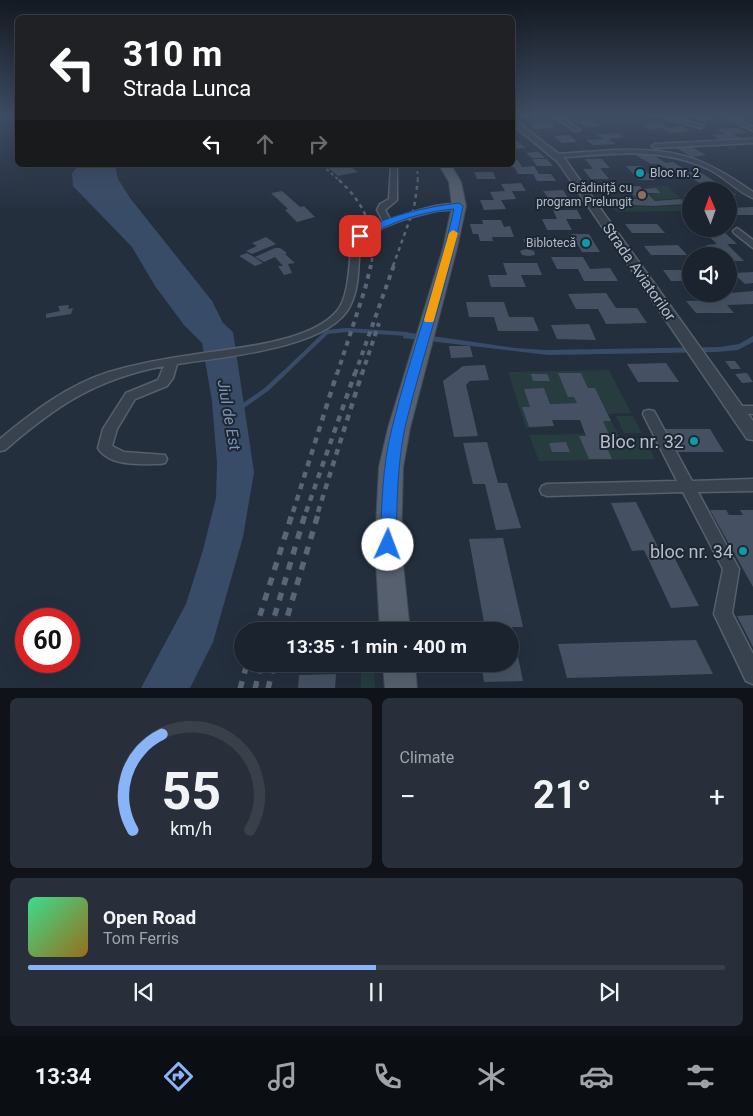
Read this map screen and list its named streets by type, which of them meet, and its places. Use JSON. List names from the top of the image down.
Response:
{
  "streets": {
    "street": ["Strada Aviatorilor"]
  },
  "water": ["Jiul de Est"],
  "places": [
    "Bloc nr. 2",
    "Grădiniță cu program Prelungit",
    "Biblotecă",
    "Bloc nr. 32",
    "bloc nr. 34"
  ],
  "north": "top",
  "page": {
    "turn": ["310 m", "Strada Lunca"],
    "limit": "60",
    "trip": "13:35 · 1 min · 400 m",
    "tile": "Climate",
    "heat": ["−", "21°", "+"],
    "song": ["Open Road", "Tom Ferris"],
    "tabs": "13:34",
    "gauge": ["55", "km/h"]
  }
}
